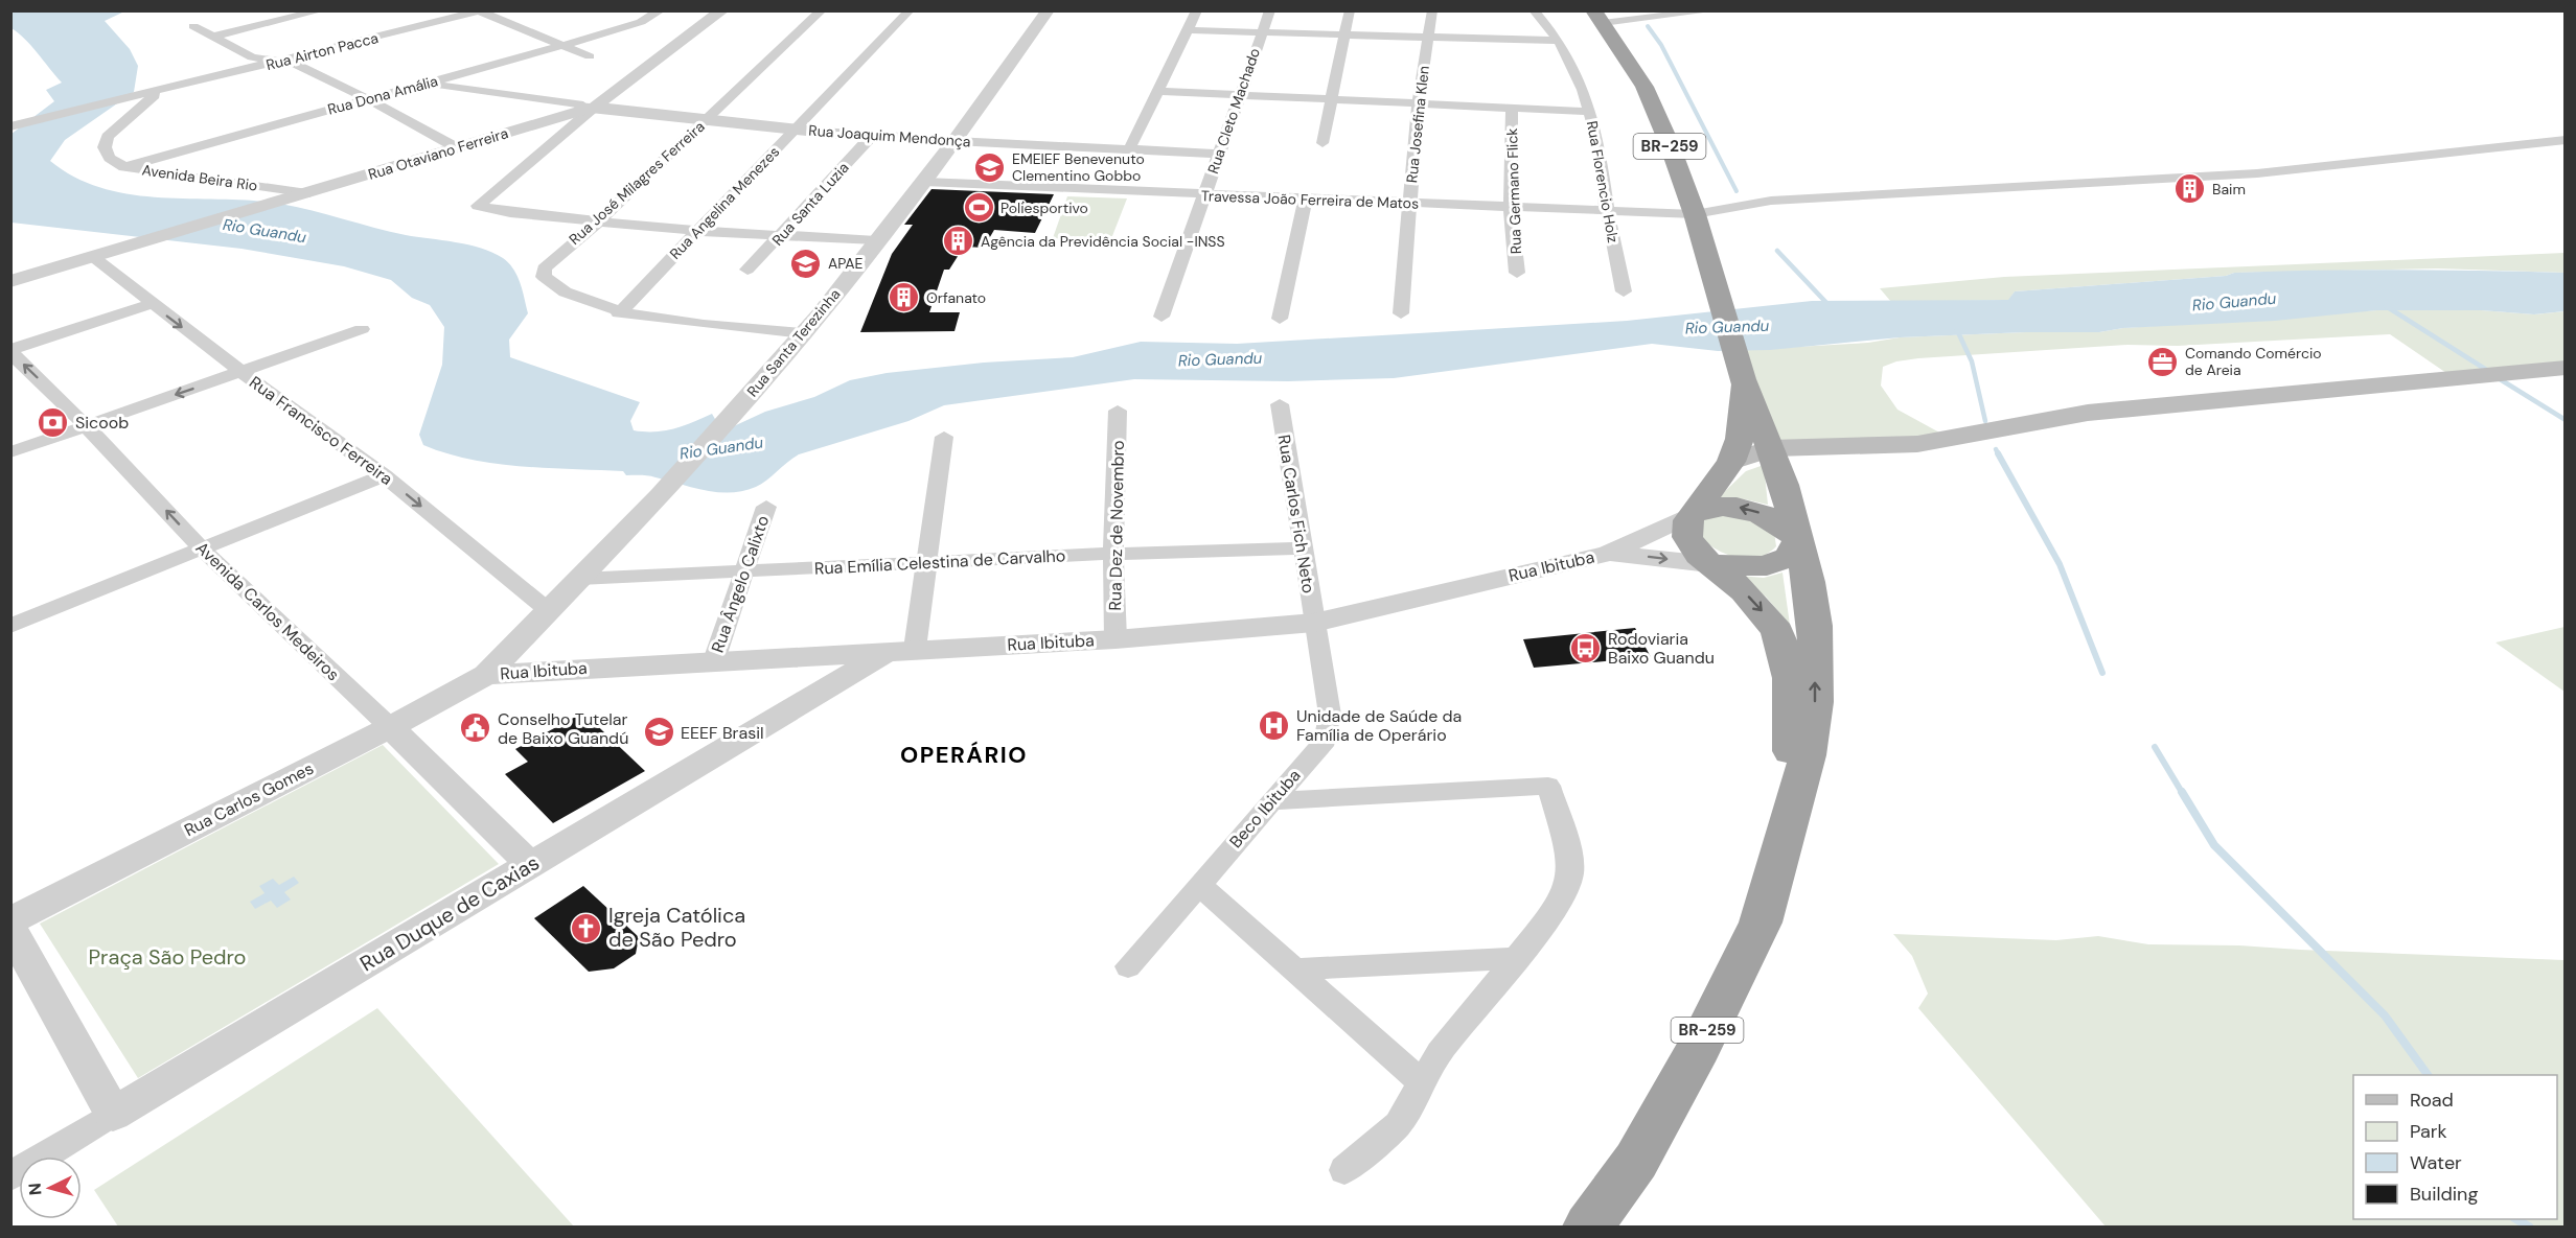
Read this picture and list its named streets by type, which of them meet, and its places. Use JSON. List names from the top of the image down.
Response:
{
  "streets": {
    "highway": ["BR-259"],
    "street": [
      "Rua Airton Pacca",
      "Rua Dona Amália",
      "Rua Cleto Machado",
      "Rua Josefina Klen",
      "Rua Joaquim Mendonça",
      "Rua Otaviano Ferreira",
      "Avenida Beira Rio",
      "Rua Florencio Holz",
      "Rua José Milagres Ferreira",
      "Rua Germano Flick",
      "Travessa João Ferreira de Matos",
      "Rua Angelina Menezes",
      "Rua Santa Luzia",
      "Rua Santa Terezinha",
      "Rua Francisco Ferreira",
      "Rua Carlos Fich Neto",
      "Rua Dez de Novembro",
      "Rua Emília Celestina de Carvalho",
      "Rua Ibituba",
      "Rua Ângelo Calixto",
      "Avenida Carlos Medeiros",
      "Rua Carlos Gomes",
      "Beco Ibituba",
      "Rua Duque de Caxias"
    ]
  },
  "crossings": [
    ["Rua Airton Pacca", "Avenida Beira Rio"],
    ["Rua Dona Amália", "Rua Joaquim Mendonça"],
    ["Rua Dona Amália", "Avenida Beira Rio"],
    ["Rua Cleto Machado", "Rua Joaquim Mendonça"],
    ["Rua Cleto Machado", "Travessa João Ferreira de Matos"],
    ["Rua Josefina Klen", "Travessa João Ferreira de Matos"],
    ["Rua Joaquim Mendonça", "Rua Otaviano Ferreira"],
    ["Rua Joaquim Mendonça", "Rua José Milagres Ferreira"],
    ["Rua Joaquim Mendonça", "Rua Angelina Menezes"],
    ["Rua Joaquim Mendonça", "Rua Santa Luzia"],
    ["Rua Joaquim Mendonça", "Rua Santa Terezinha"],
    ["BR-259", "Travessa João Ferreira de Matos"],
    ["BR-259", "Rua Ibituba"],
    ["Rua Otaviano Ferreira", "Avenida Beira Rio"],
    ["Rua Otaviano Ferreira", "Rua José Milagres Ferreira"],
    ["Rua Otaviano Ferreira", "Rua Francisco Ferreira"],
    ["Rua Florencio Holz", "Travessa João Ferreira de Matos"],
    ["Rua José Milagres Ferreira", "Rua Angelina Menezes"],
    ["Rua José Milagres Ferreira", "Rua Santa Terezinha"],
    ["Rua Germano Flick", "Travessa João Ferreira de Matos"],
    ["Travessa João Ferreira de Matos", "Rua Santa Terezinha"],
    ["Rua Santa Terezinha", "Rua Francisco Ferreira"],
    ["Rua Santa Terezinha", "Rua Emília Celestina de Carvalho"],
    ["Rua Santa Terezinha", "Rua Ibituba"],
    ["Rua Santa Terezinha", "Rua Carlos Gomes"],
    ["Rua Carlos Fich Neto", "Rua Emília Celestina de Carvalho"],
    ["Rua Carlos Fich Neto", "Rua Ibituba"],
    ["Rua Carlos Fich Neto", "Beco Ibituba"],
    ["Rua Dez de Novembro", "Rua Emília Celestina de Carvalho"],
    ["Rua Dez de Novembro", "Rua Ibituba"],
    ["Rua Emília Celestina de Carvalho", "Rua Ângelo Calixto"],
    ["Rua Ibituba", "Rua Ângelo Calixto"],
    ["Rua Ibituba", "Rua Carlos Gomes"],
    ["Rua Ibituba", "Beco Ibituba"],
    ["Rua Ibituba", "Rua Duque de Caxias"],
    ["Avenida Carlos Medeiros", "Rua Carlos Gomes"],
    ["Avenida Carlos Medeiros", "Rua Duque de Caxias"]
  ],
  "one_way": ["Rua Francisco Ferreira", "Avenida Carlos Medeiros"],
  "districts": ["OPERÁRIO"],
  "water": ["Rio Guandu"],
  "parks": ["Praça São Pedro"],
  "places": {
    "school or university": ["EMEIEF Benevenuto Clementino Gobbo", "APAE", "EEEF Brasil"],
    "building": ["Baim", "Agência da Previdência Social -INSS", "Orfanato"],
    "sports": ["Poliesportivo"],
    "office": ["Comando Comércio de Areia"],
    "bank": ["Sicoob"],
    "bus stop": ["Rodoviaria Baixo Guandu"],
    "hospital": ["Unidade de Saúde da Família de Operário"],
    "public building": ["Conselho Tutelar de Baixo Guandú"],
    "church": ["Igreja Católica de São Pedro"]
  },
  "legend": [
    "Road",
    "Park",
    "Water",
    "Building"
  ],
  "north": "left"
}
